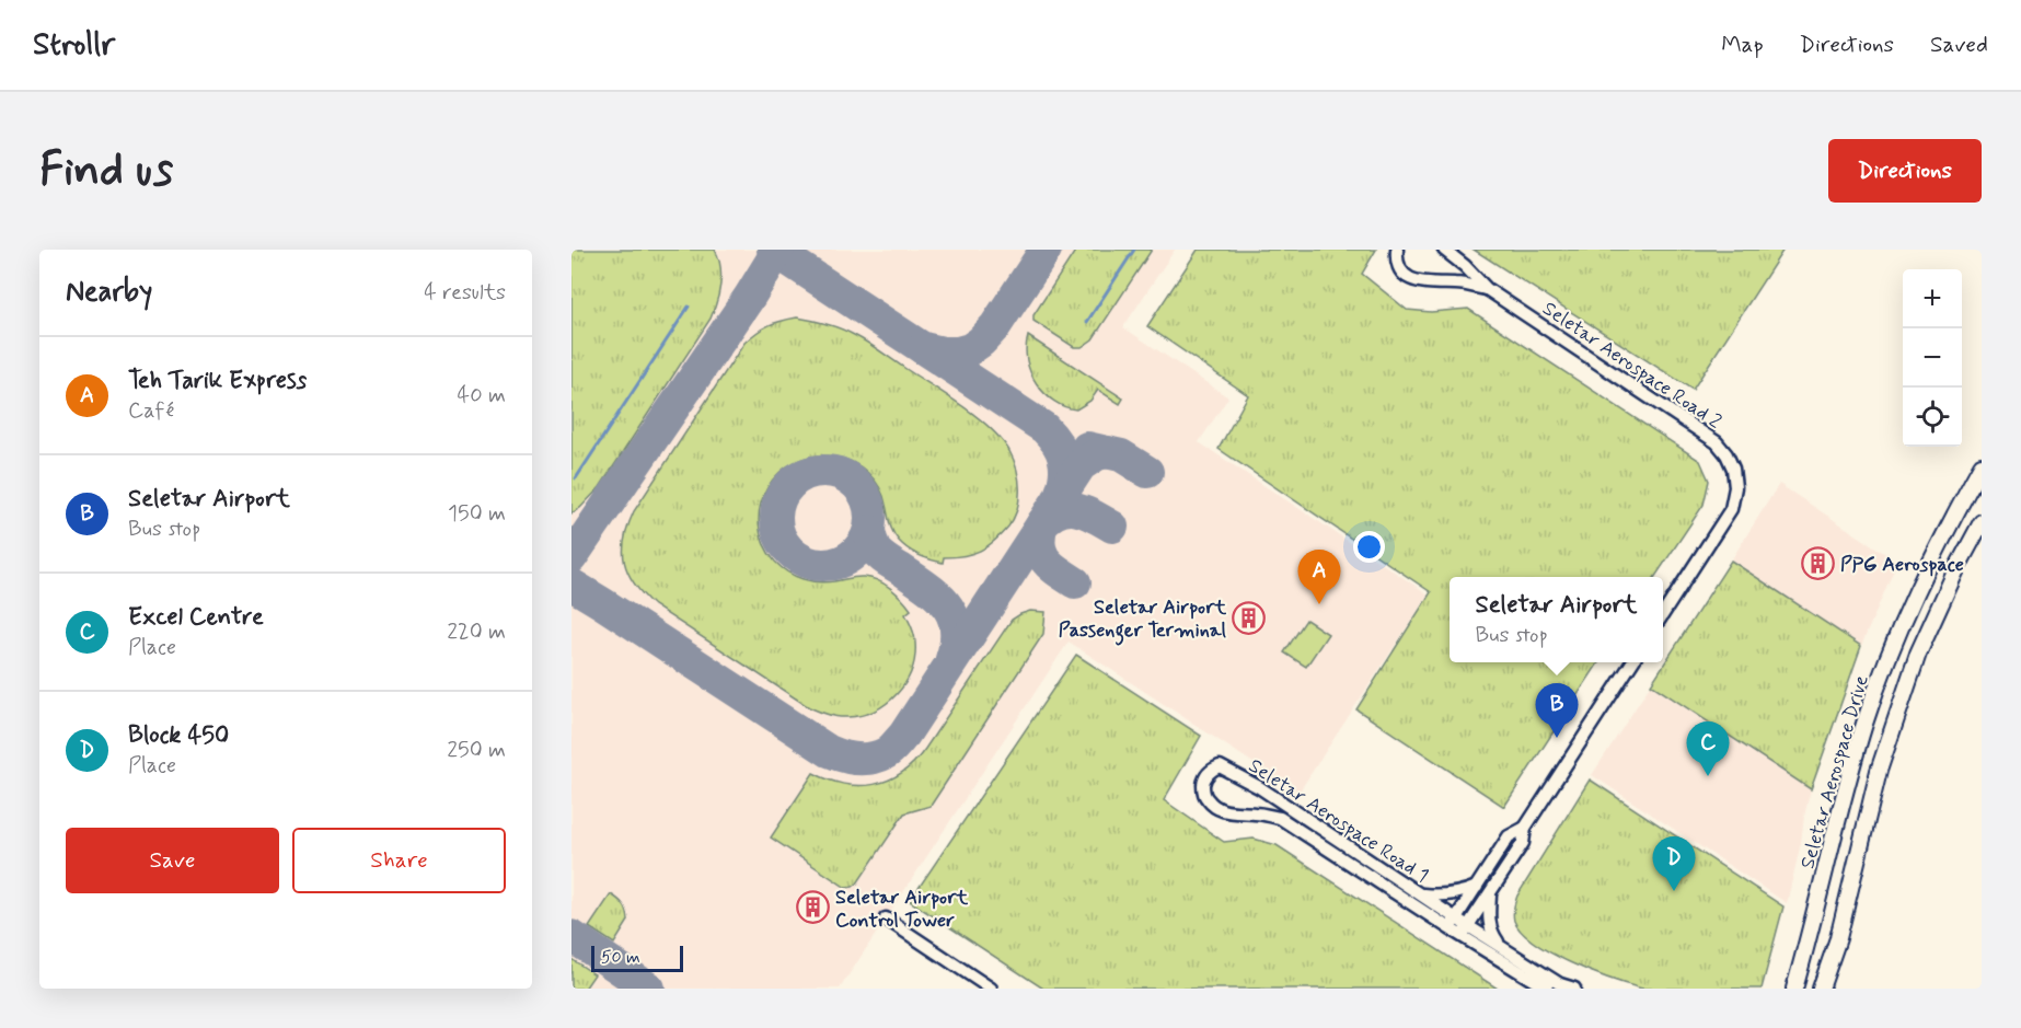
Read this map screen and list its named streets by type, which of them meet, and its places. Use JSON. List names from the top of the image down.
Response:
{
  "streets": {
    "street": ["Seletar Aerospace Road 2", "Seletar Aerospace Drive", "Seletar Aerospace Road 1"]
  },
  "places": {
    "building": ["PPG Aerospace", "Seletar Airport Passenger Terminal", "Seletar Airport Control Tower"]
  },
  "scale_bar": "50 m",
  "page": {
    "header": "Strollr",
    "nav": ["Map", "Directions", "Saved"],
    "buttons": [
      "Directions",
      ["Save", "Share"]
    ],
    "title": "Find us",
    "heading": ["Nearby", "4 results"],
    "map_buttons": ["+", "−"],
    "list": [
      {
        "mark": "A",
        "name": "Teh Tarik Express",
        "note": "Café",
        "value": "40 m"
      },
      {
        "mark": "B",
        "name": "Seletar Airport",
        "note": "Bus stop",
        "value": "150 m"
      },
      {
        "mark": "C",
        "name": "Excel Centre",
        "note": "Place",
        "value": "220 m"
      },
      {
        "mark": "D",
        "name": "Block 450",
        "note": "Place",
        "value": "250 m"
      }
    ],
    "pins": [
      "A",
      "B",
      "C",
      "D"
    ],
    "popup": ["Seletar Airport", "Bus stop"],
    "scale": "50 m"
  }
}
